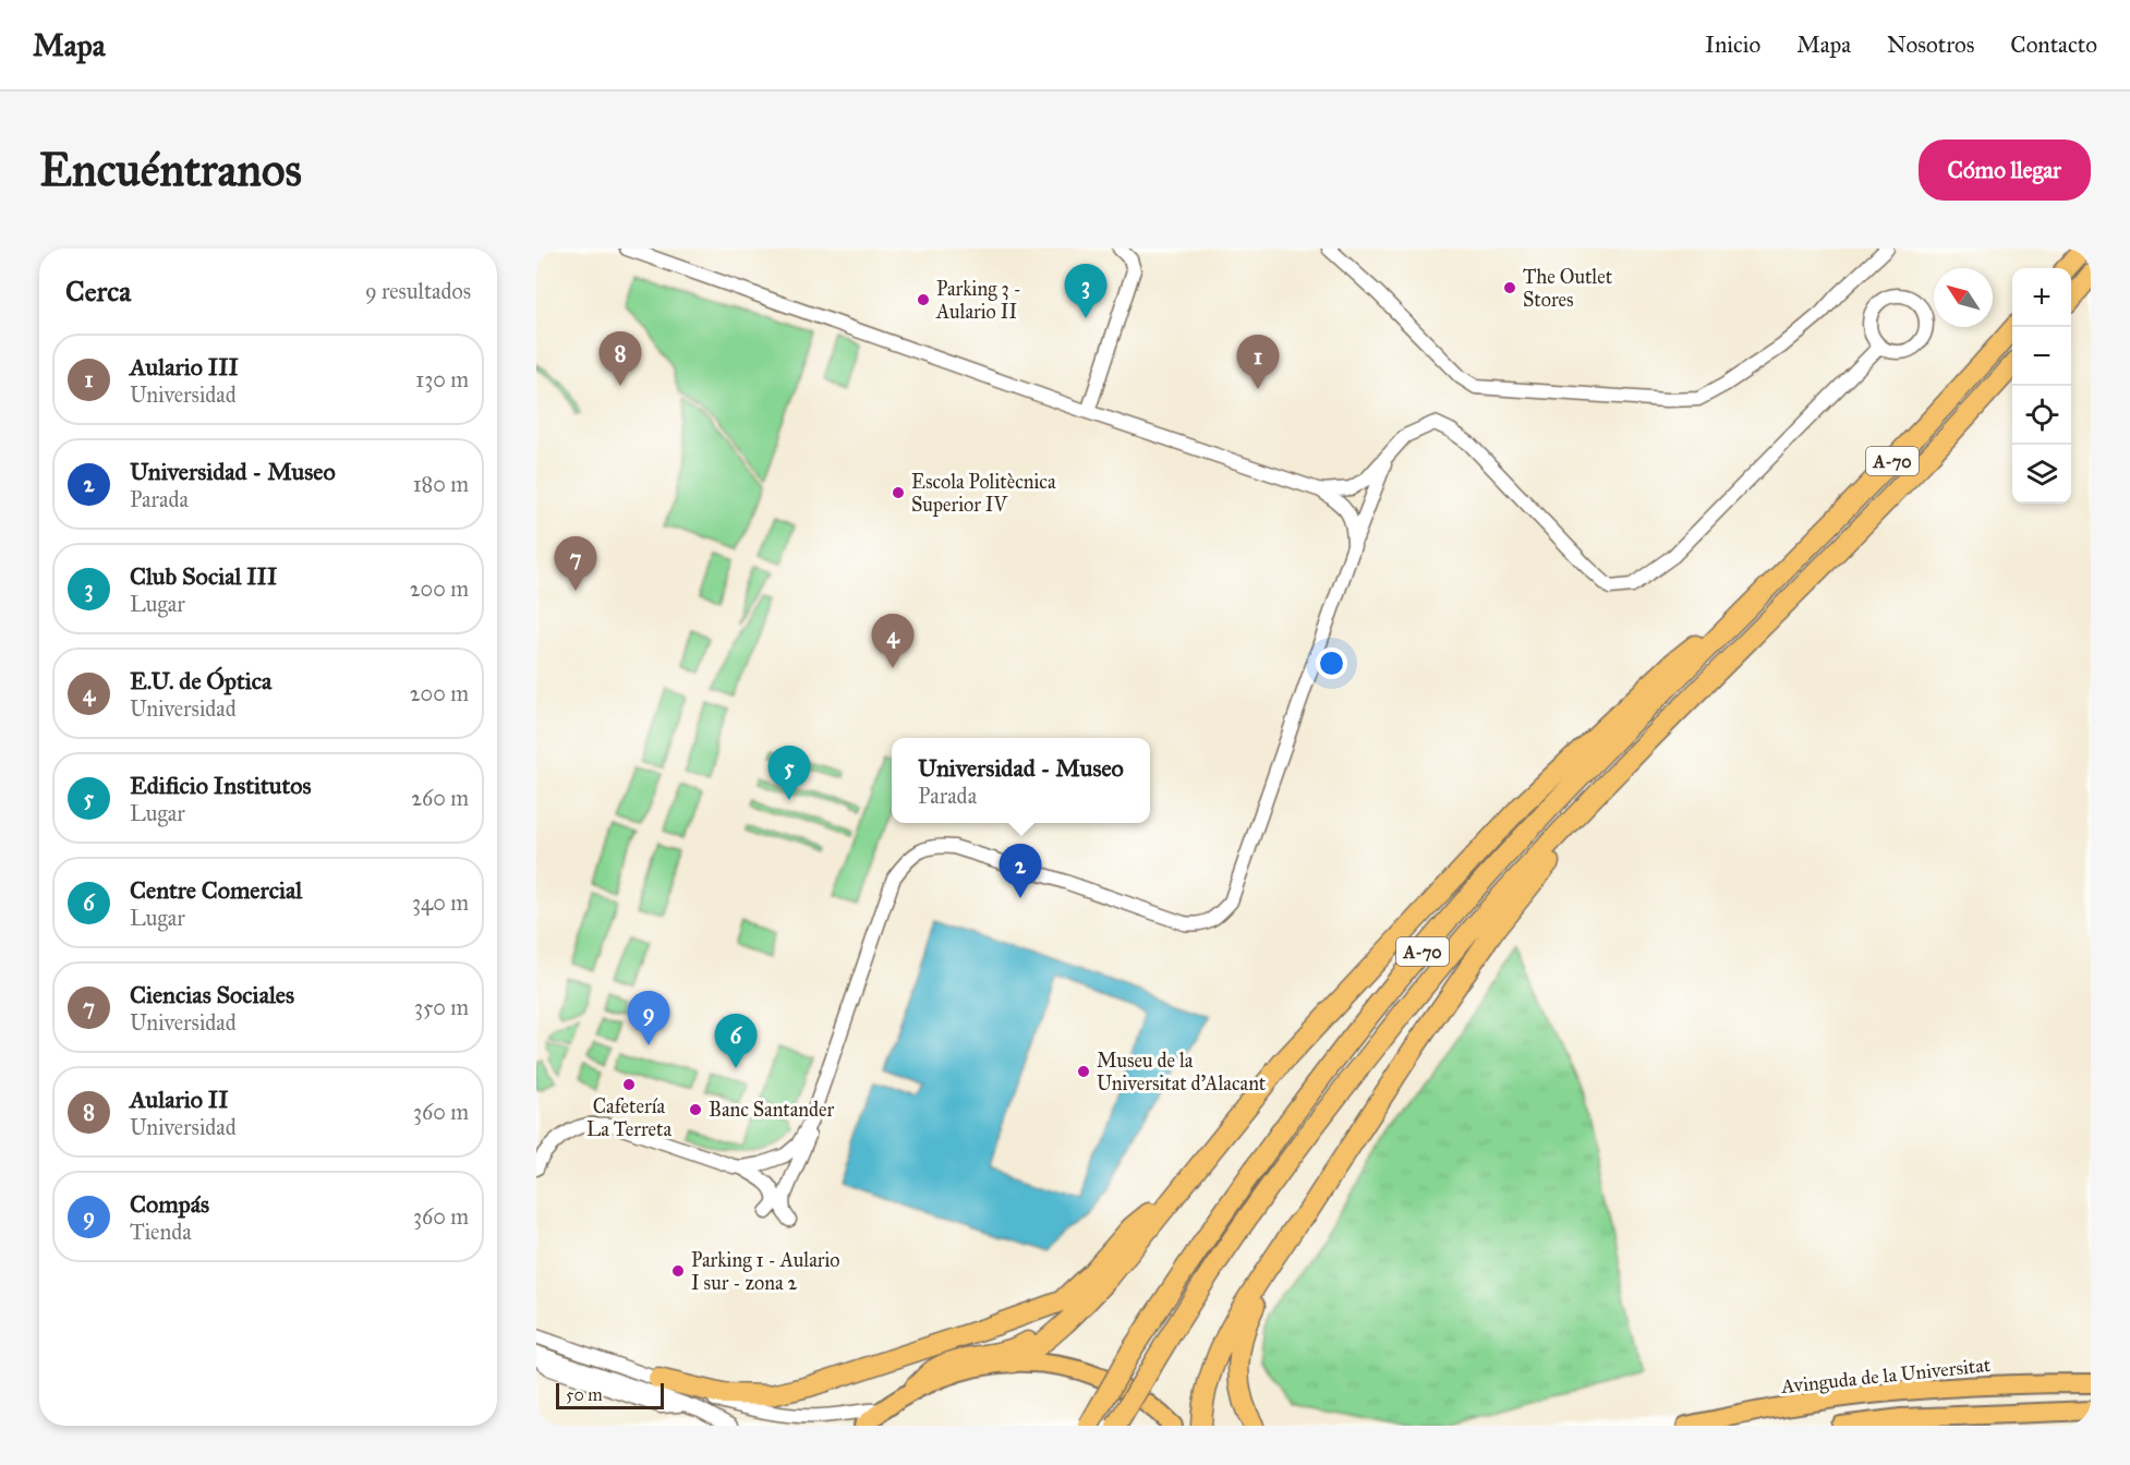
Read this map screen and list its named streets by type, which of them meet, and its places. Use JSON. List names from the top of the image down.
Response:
{
  "streets": {
    "highway": ["A-70"],
    "main road": ["Avinguda de la Universitat"]
  },
  "places": [
    "The Outlet Stores",
    "Parking 3 - Aulario II",
    "Escola Politècnica Superior IV",
    "Museu de la Universitat d'Alacant",
    "Cafetería La Terreta",
    "Banc Santander",
    "Parking 1 - Aulario I sur - zona 2"
  ],
  "scale_bar": "50 m",
  "north": "top left",
  "page": {
    "header": "Mapa",
    "nav": [
      "Inicio",
      "Mapa",
      "Nosotros",
      "Contacto"
    ],
    "buttons": "Cómo llegar",
    "title": "Encuéntranos",
    "heading": ["Cerca", "9 resultados"],
    "pins": [
      "3",
      "8",
      "1",
      "7",
      "4",
      "5",
      "2",
      "9",
      "6"
    ],
    "map_buttons": ["+", "−"],
    "list": [
      {
        "mark": "1",
        "name": "Aulario III",
        "note": "Universidad",
        "value": "130 m"
      },
      {
        "mark": "2",
        "name": "Universidad - Museo",
        "note": "Parada",
        "value": "180 m"
      },
      {
        "mark": "3",
        "name": "Club Social III",
        "note": "Lugar",
        "value": "200 m"
      },
      {
        "mark": "4",
        "name": "E.U. de Óptica",
        "note": "Universidad",
        "value": "200 m"
      },
      {
        "mark": "5",
        "name": "Edificio Institutos",
        "note": "Lugar",
        "value": "260 m"
      },
      {
        "mark": "6",
        "name": "Centre Comercial",
        "note": "Lugar",
        "value": "340 m"
      },
      {
        "mark": "7",
        "name": "Ciencias Sociales",
        "note": "Universidad",
        "value": "350 m"
      },
      {
        "mark": "8",
        "name": "Aulario II",
        "note": "Universidad",
        "value": "360 m"
      },
      {
        "mark": "9",
        "name": "Compás",
        "note": "Tienda",
        "value": "360 m"
      }
    ],
    "popup": ["Universidad - Museo", "Parada"],
    "scale": "50 m"
  }
}
